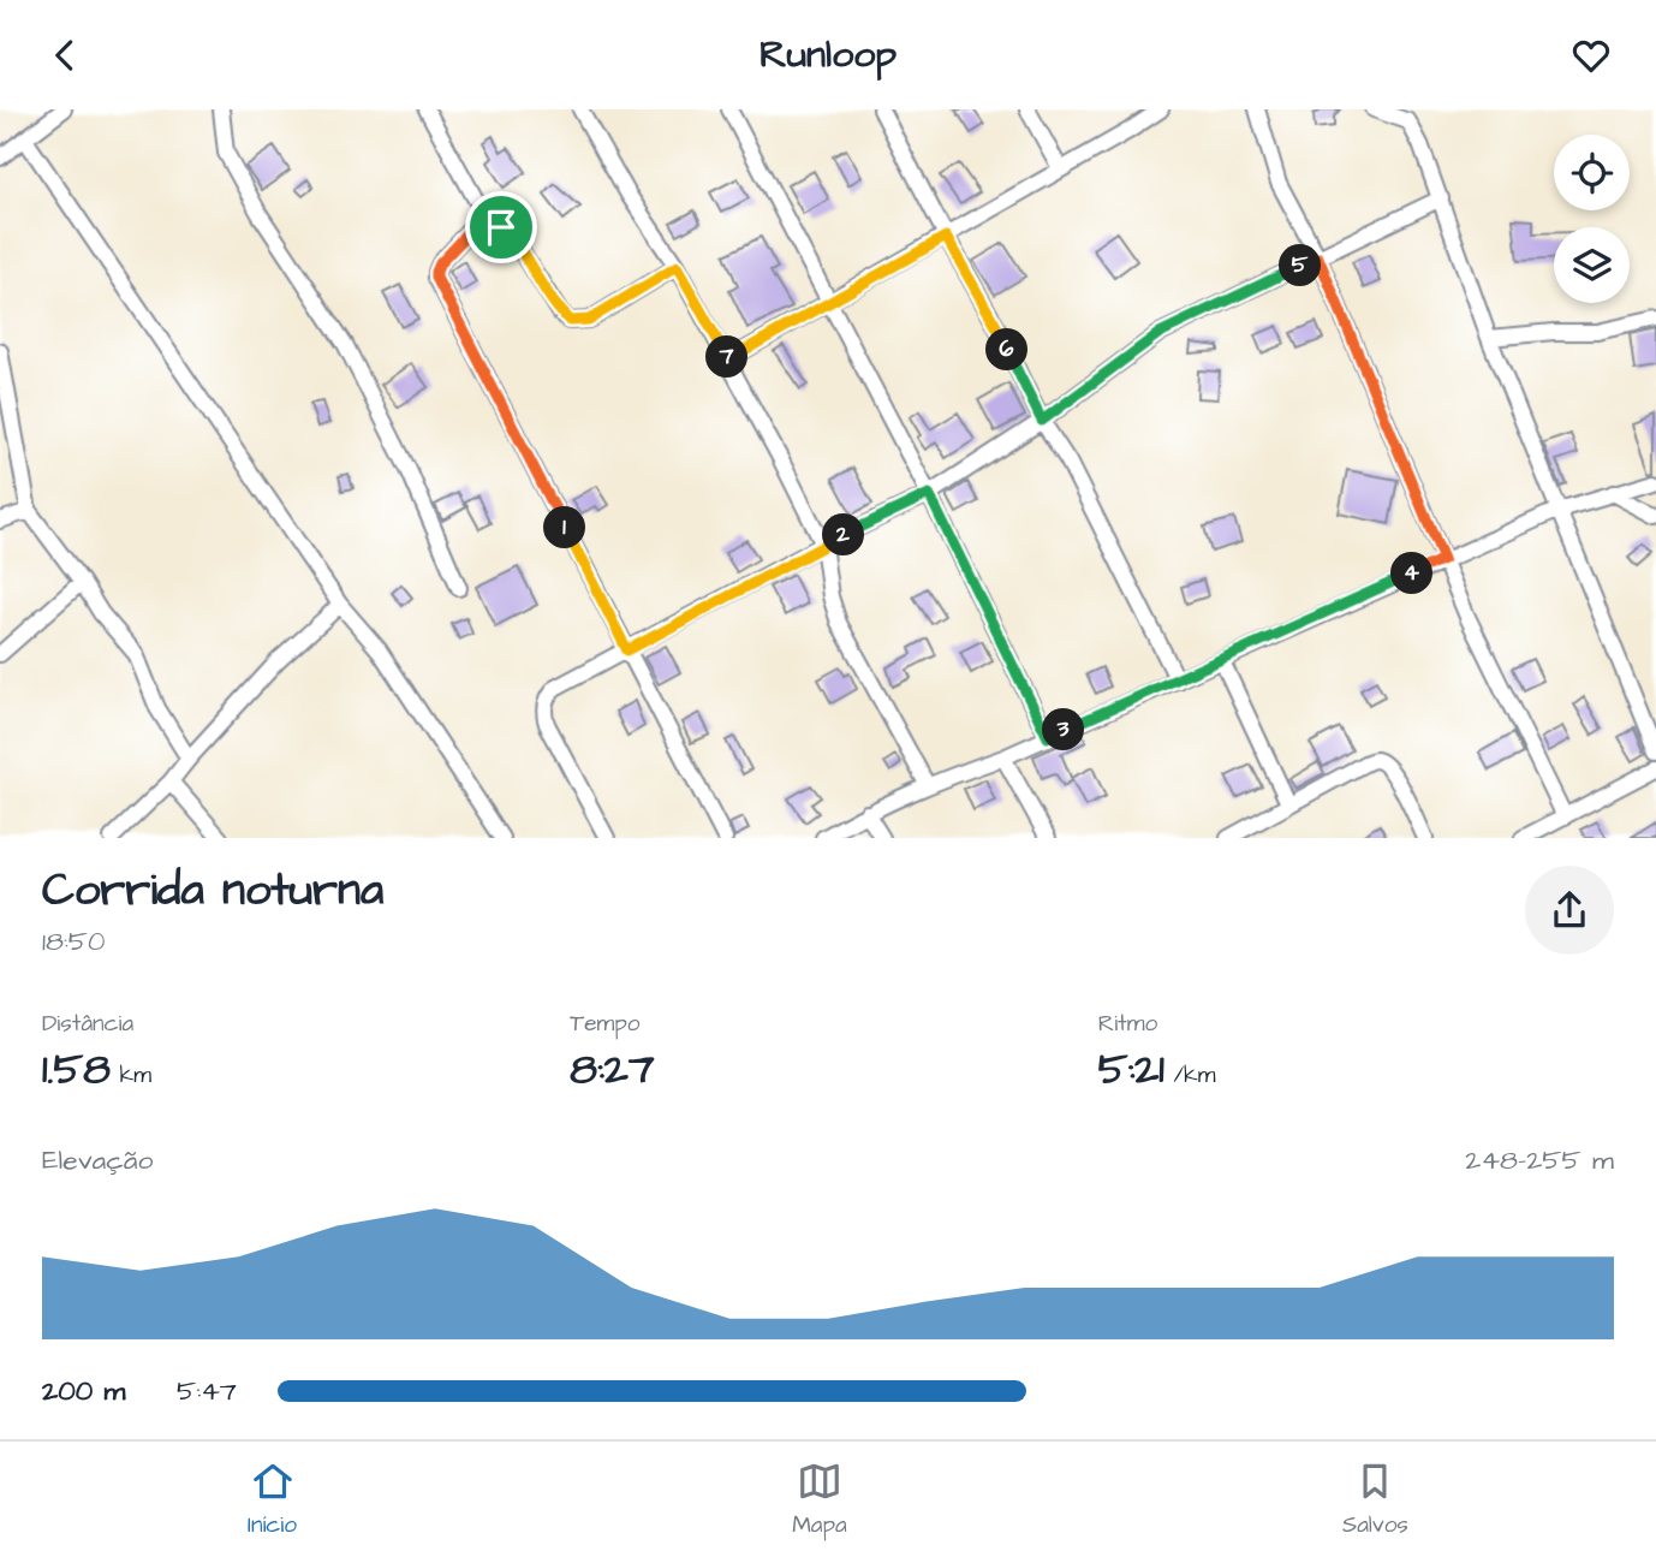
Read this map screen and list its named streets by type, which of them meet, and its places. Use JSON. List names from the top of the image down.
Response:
{
  "page": {
    "header": "Runloop",
    "pins": [
      "5",
      "6",
      "7",
      "1",
      "2",
      "4",
      "3"
    ],
    "heading": ["Corrida noturna", "18:50"],
    "stats": [
      ["Distância", "1.58 km"],
      ["Tempo", "8:27"],
      ["Ritmo", "5:21 /km"]
    ],
    "chart": ["Elevação", "248–255 m"],
    "list": [
      {
        "name": "200 m",
        "note": "5:47"
      }
    ],
    "tabs": ["Início", "Mapa", "Salvos"]
  }
}
